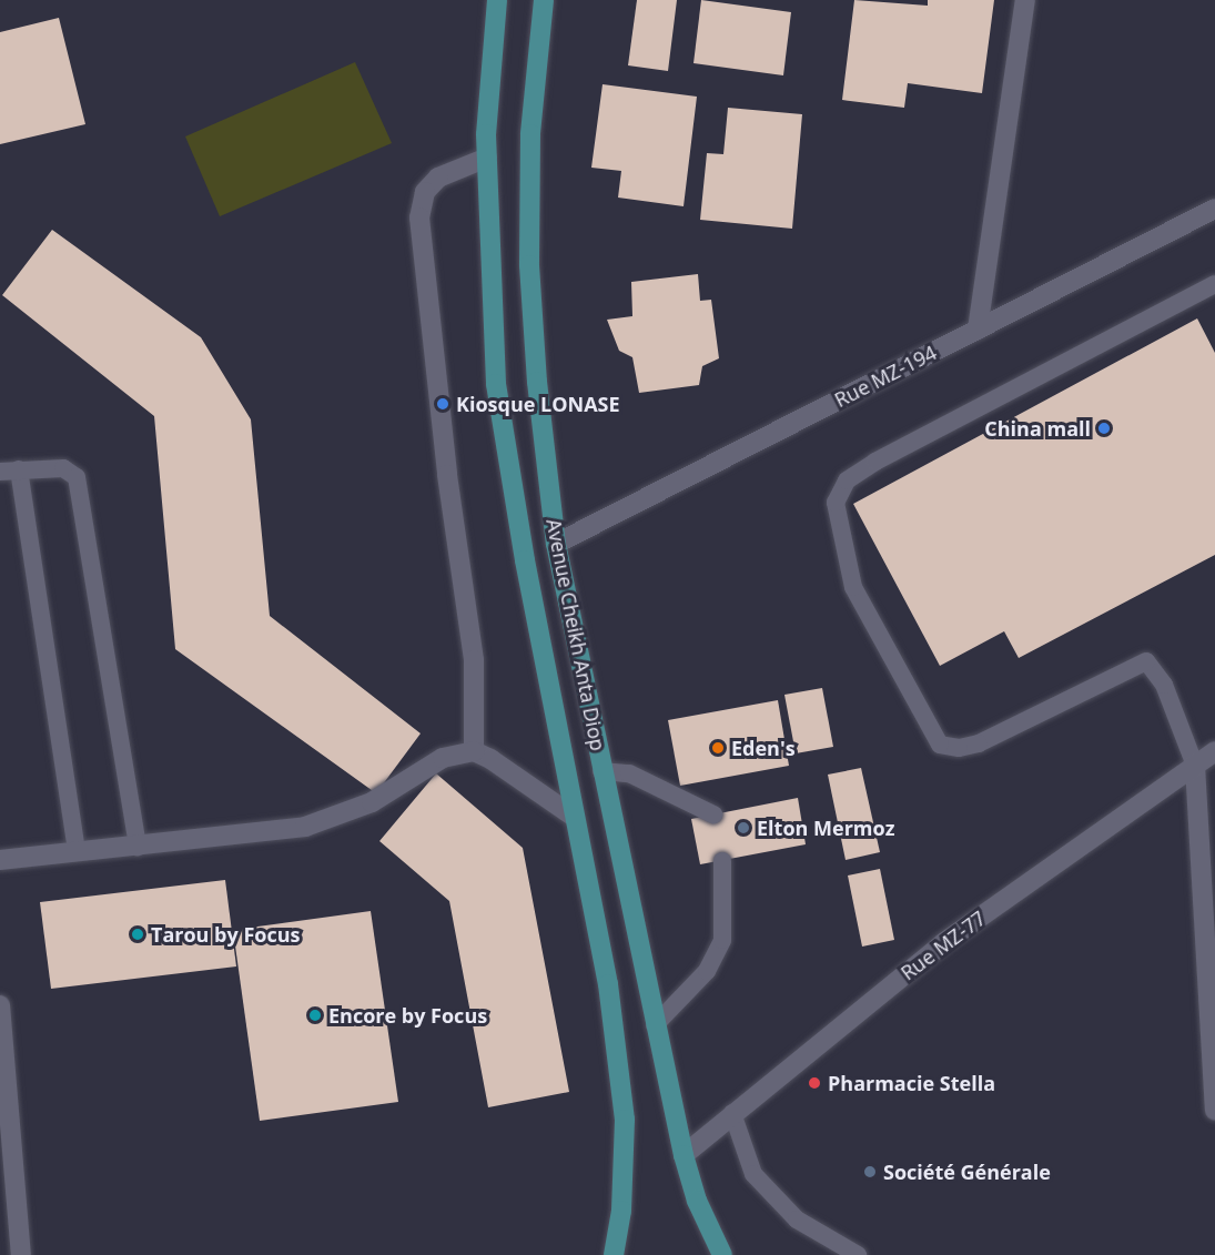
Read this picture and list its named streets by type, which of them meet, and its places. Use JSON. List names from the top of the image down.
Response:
{
  "streets": {
    "main road": ["Avenue Cheikh Anta Diop"],
    "street": ["Rue MZ-194", "Rue MZ-77"]
  },
  "crossings": [
    ["Rue MZ-194", "Avenue Cheikh Anta Diop"],
    ["Avenue Cheikh Anta Diop", "Rue MZ-77"]
  ],
  "places": [
    "Kiosque LONASE",
    "China mall",
    "Eden's",
    "Elton Mermoz",
    "Tarou by Focus",
    "Encore by Focus",
    "Pharmacie Stella",
    "Société Générale"
  ]
}
